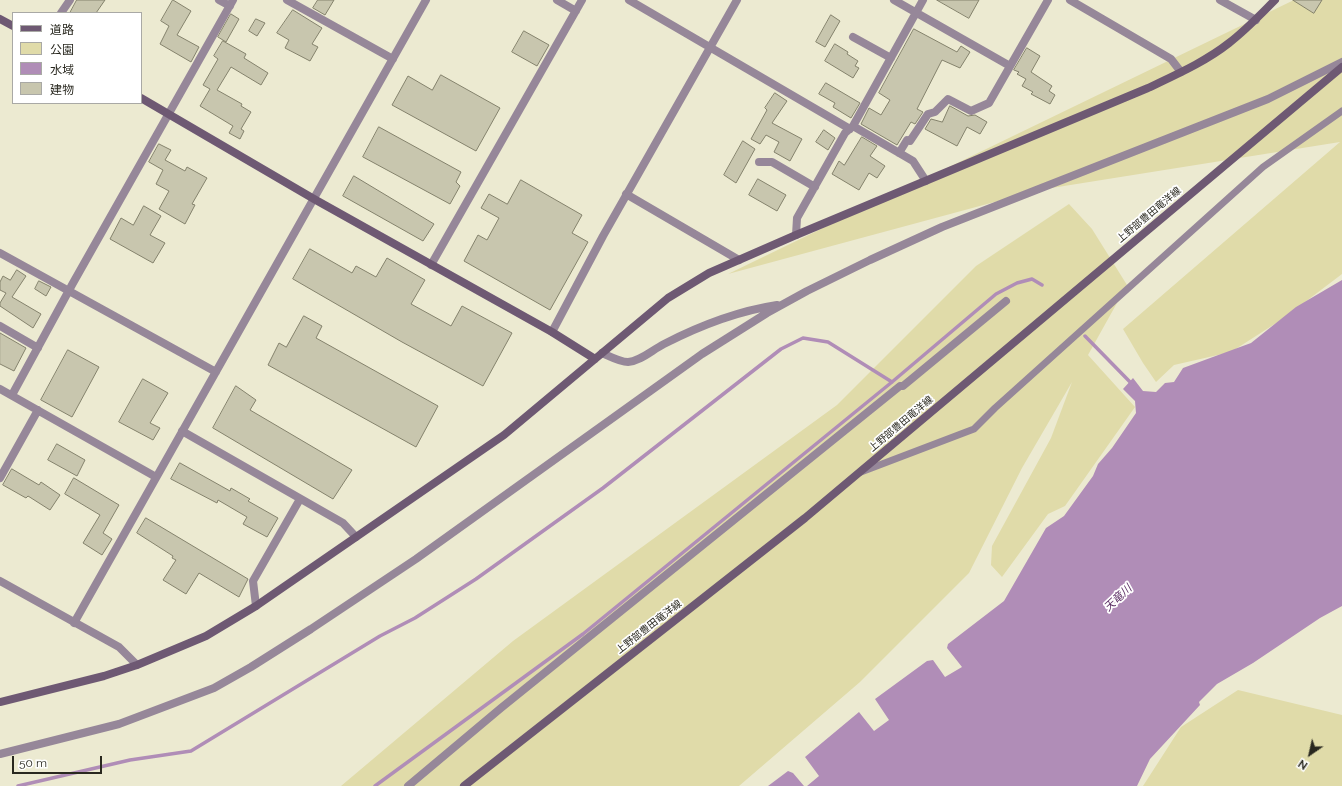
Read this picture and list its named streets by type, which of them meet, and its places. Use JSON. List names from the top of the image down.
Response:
{
  "streets": {
    "street": ["上野部豊田竜洋線"]
  },
  "water": ["天竜川"],
  "legend": [
    "道路",
    "公園",
    "水域",
    "建物"
  ],
  "scale_bar": "50 m",
  "north": "bottom left"
}
